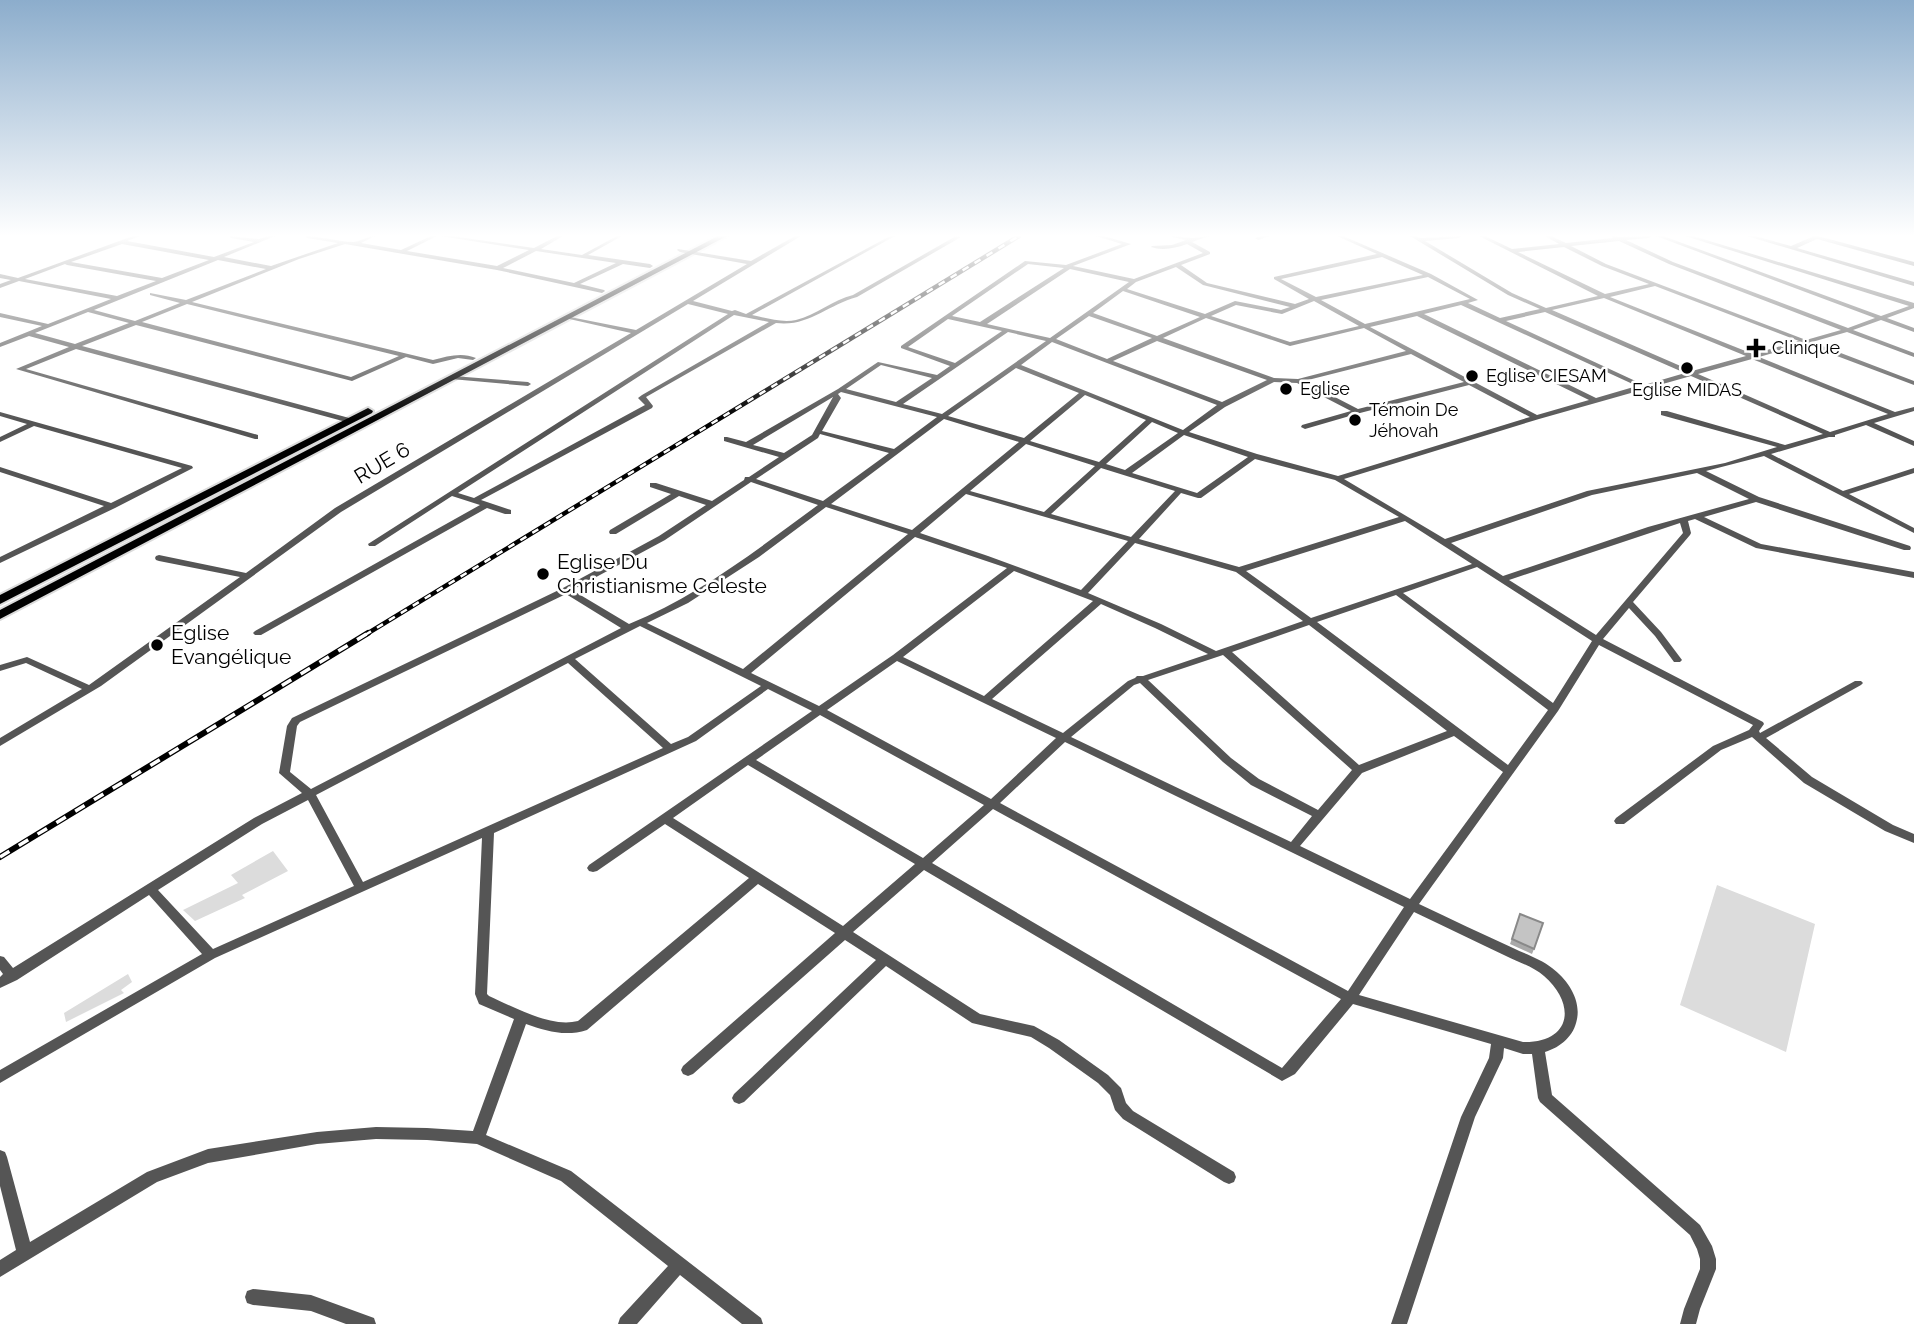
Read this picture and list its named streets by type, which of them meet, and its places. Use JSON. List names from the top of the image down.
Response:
{
  "streets": {
    "street": ["RUE 6"]
  },
  "places": {
    "health": ["Clinique"],
    "other": [
      "Eglise MIDAS",
      "Eglise CIESAM",
      "Eglise",
      "Témoin De Jéhovah",
      "Eglise Du Christianisme Celeste",
      "Eglise Evangélique"
    ]
  }
}
